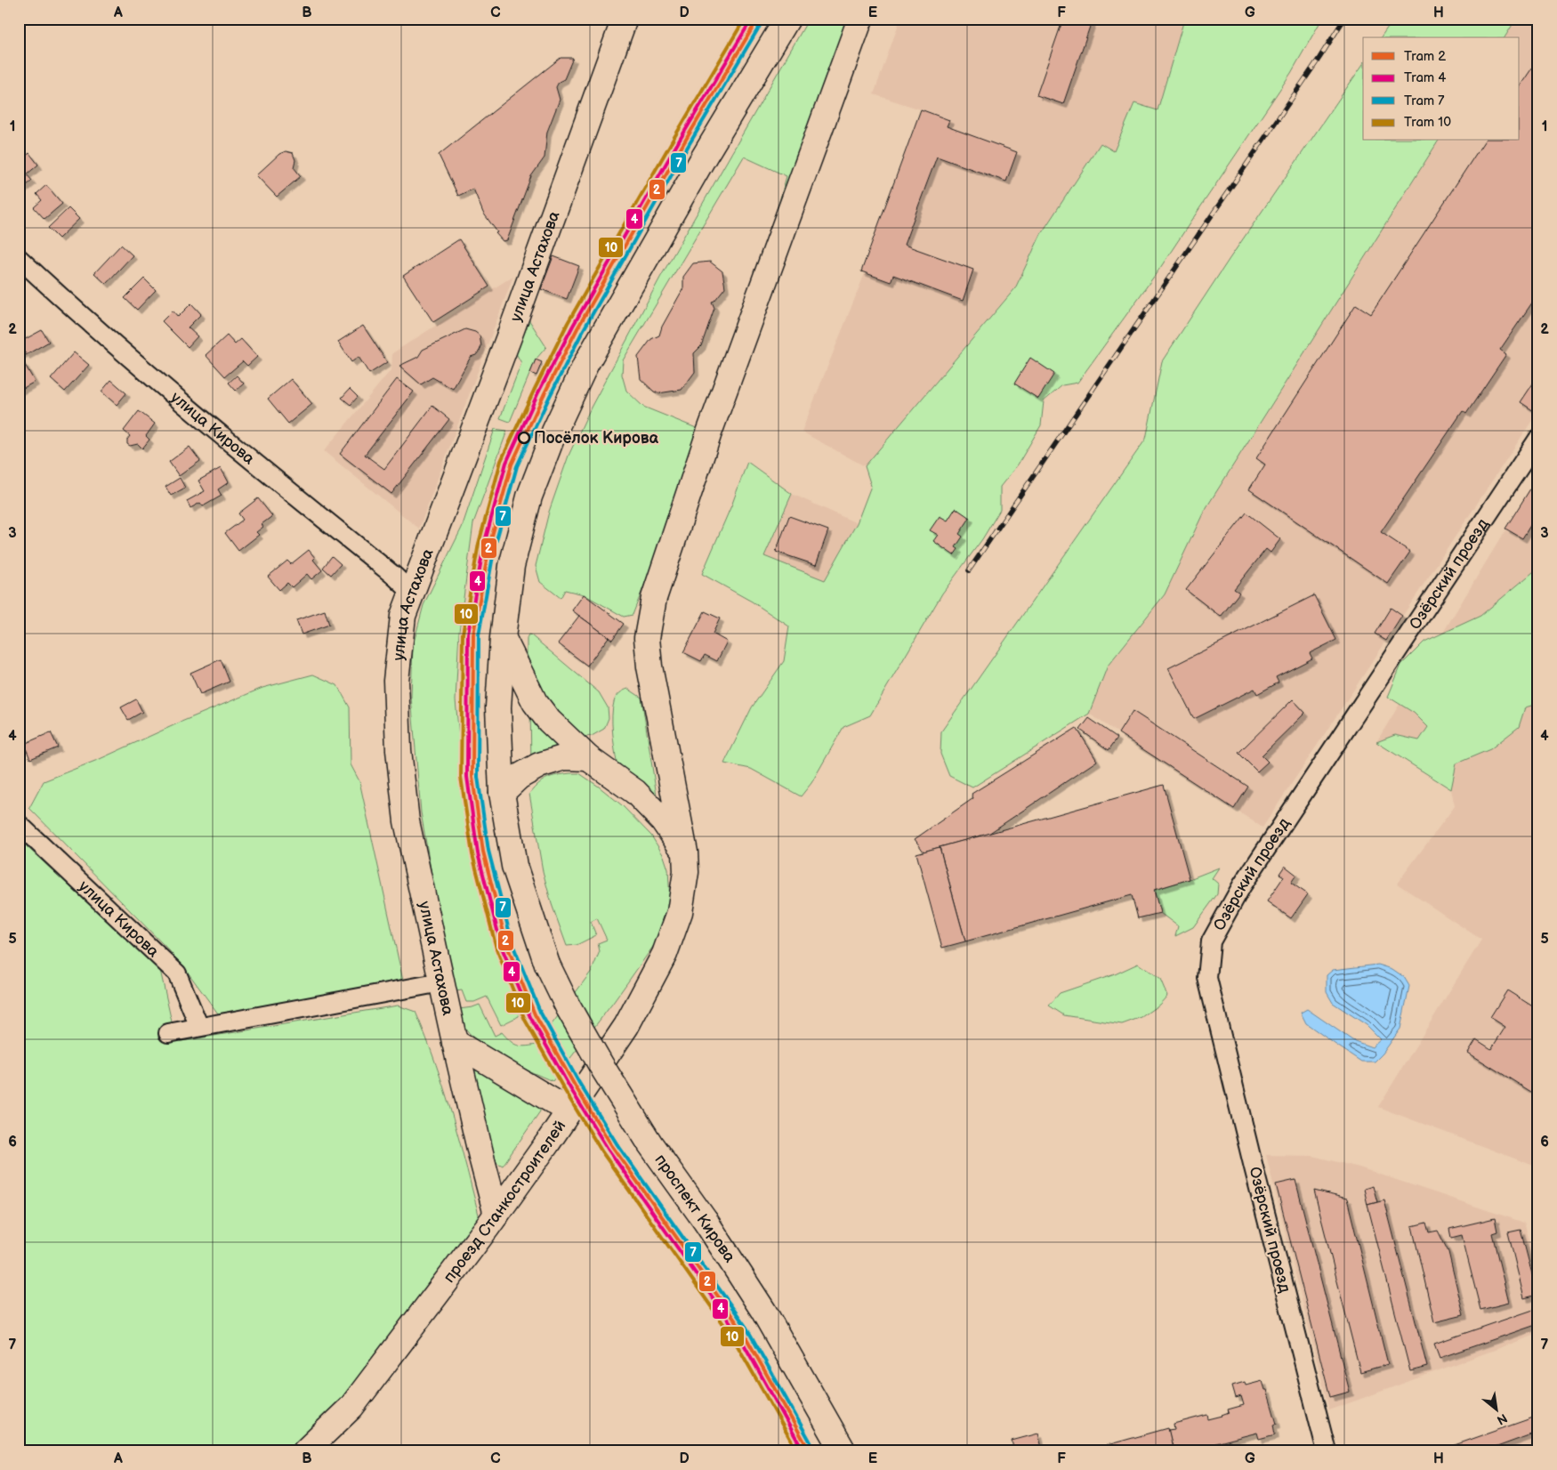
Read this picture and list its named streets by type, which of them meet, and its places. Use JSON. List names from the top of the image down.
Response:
{
  "streets": {
    "main road": ["улица Астахова", "проезд Станкостроителей", "проспект Кирова"],
    "street": ["улица Кирова", "Озёрский проезд"]
  },
  "crossings": [
    ["улица Астахова", "улица Кирова"],
    ["улица Астахова", "проезд Станкостроителей"]
  ],
  "places": ["Посёлок Кирова"],
  "lines": [
    "tram line 2",
    "tram line 4",
    "tram line 10",
    "tram line 7"
  ],
  "legend": [
    "Tram 2",
    "Tram 4",
    "Tram 7",
    "Tram 10"
  ],
  "north": "bottom right",
  "grid": {
    "columns": [
      "A",
      "B",
      "C",
      "D",
      "E",
      "F",
      "G",
      "H"
    ],
    "rows": [
      "1",
      "2",
      "3",
      "4",
      "5",
      "6",
      "7"
    ]
  }
}
